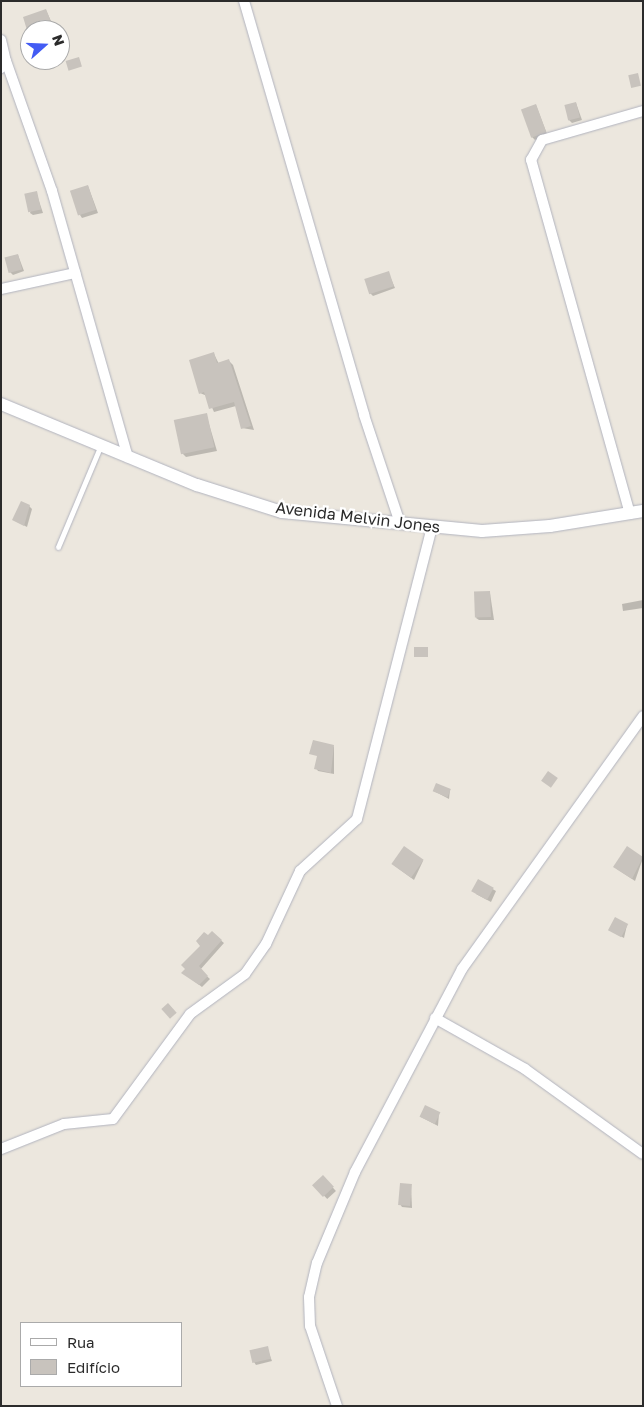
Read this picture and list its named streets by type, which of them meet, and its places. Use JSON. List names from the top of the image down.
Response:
{
  "streets": {
    "street": ["Avenida Melvin Jones"]
  },
  "legend": ["Rua", "Edifício"],
  "north": "right"
}
